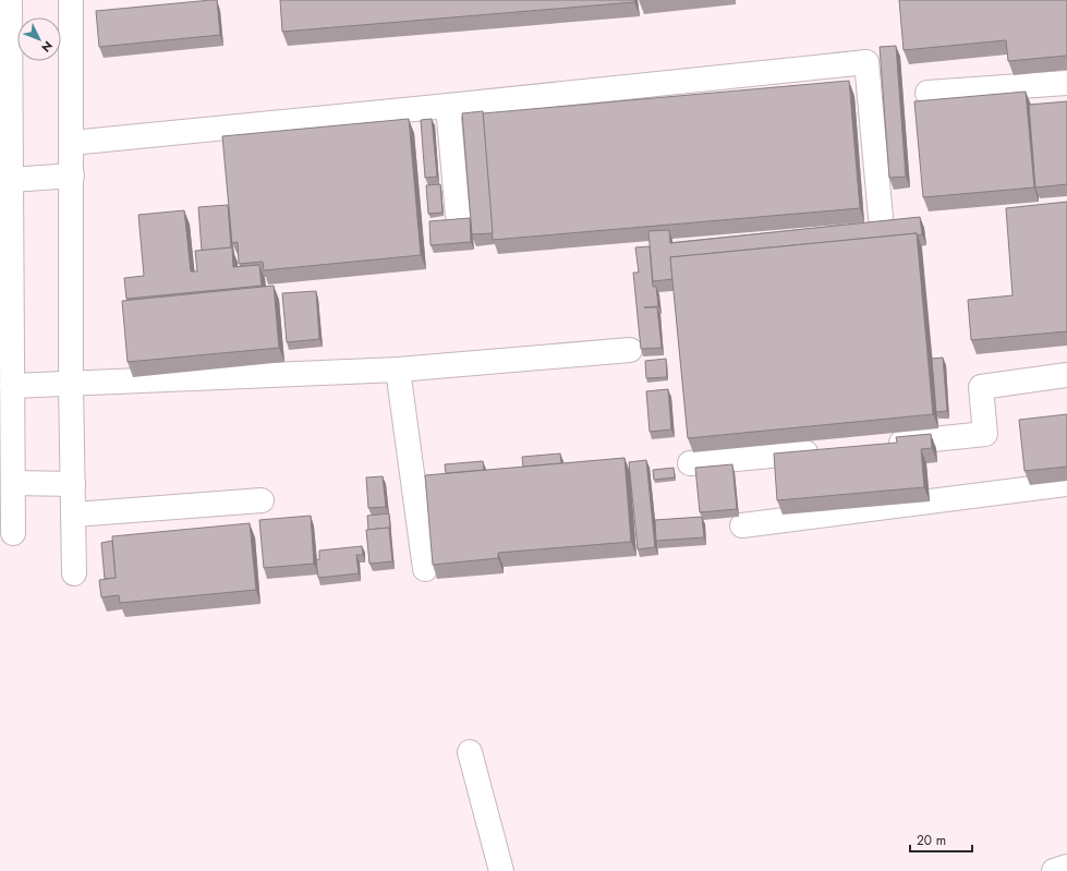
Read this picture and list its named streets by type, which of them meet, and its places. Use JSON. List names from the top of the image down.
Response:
{
  "scale_bar": "20 m",
  "north": "bottom right"
}
